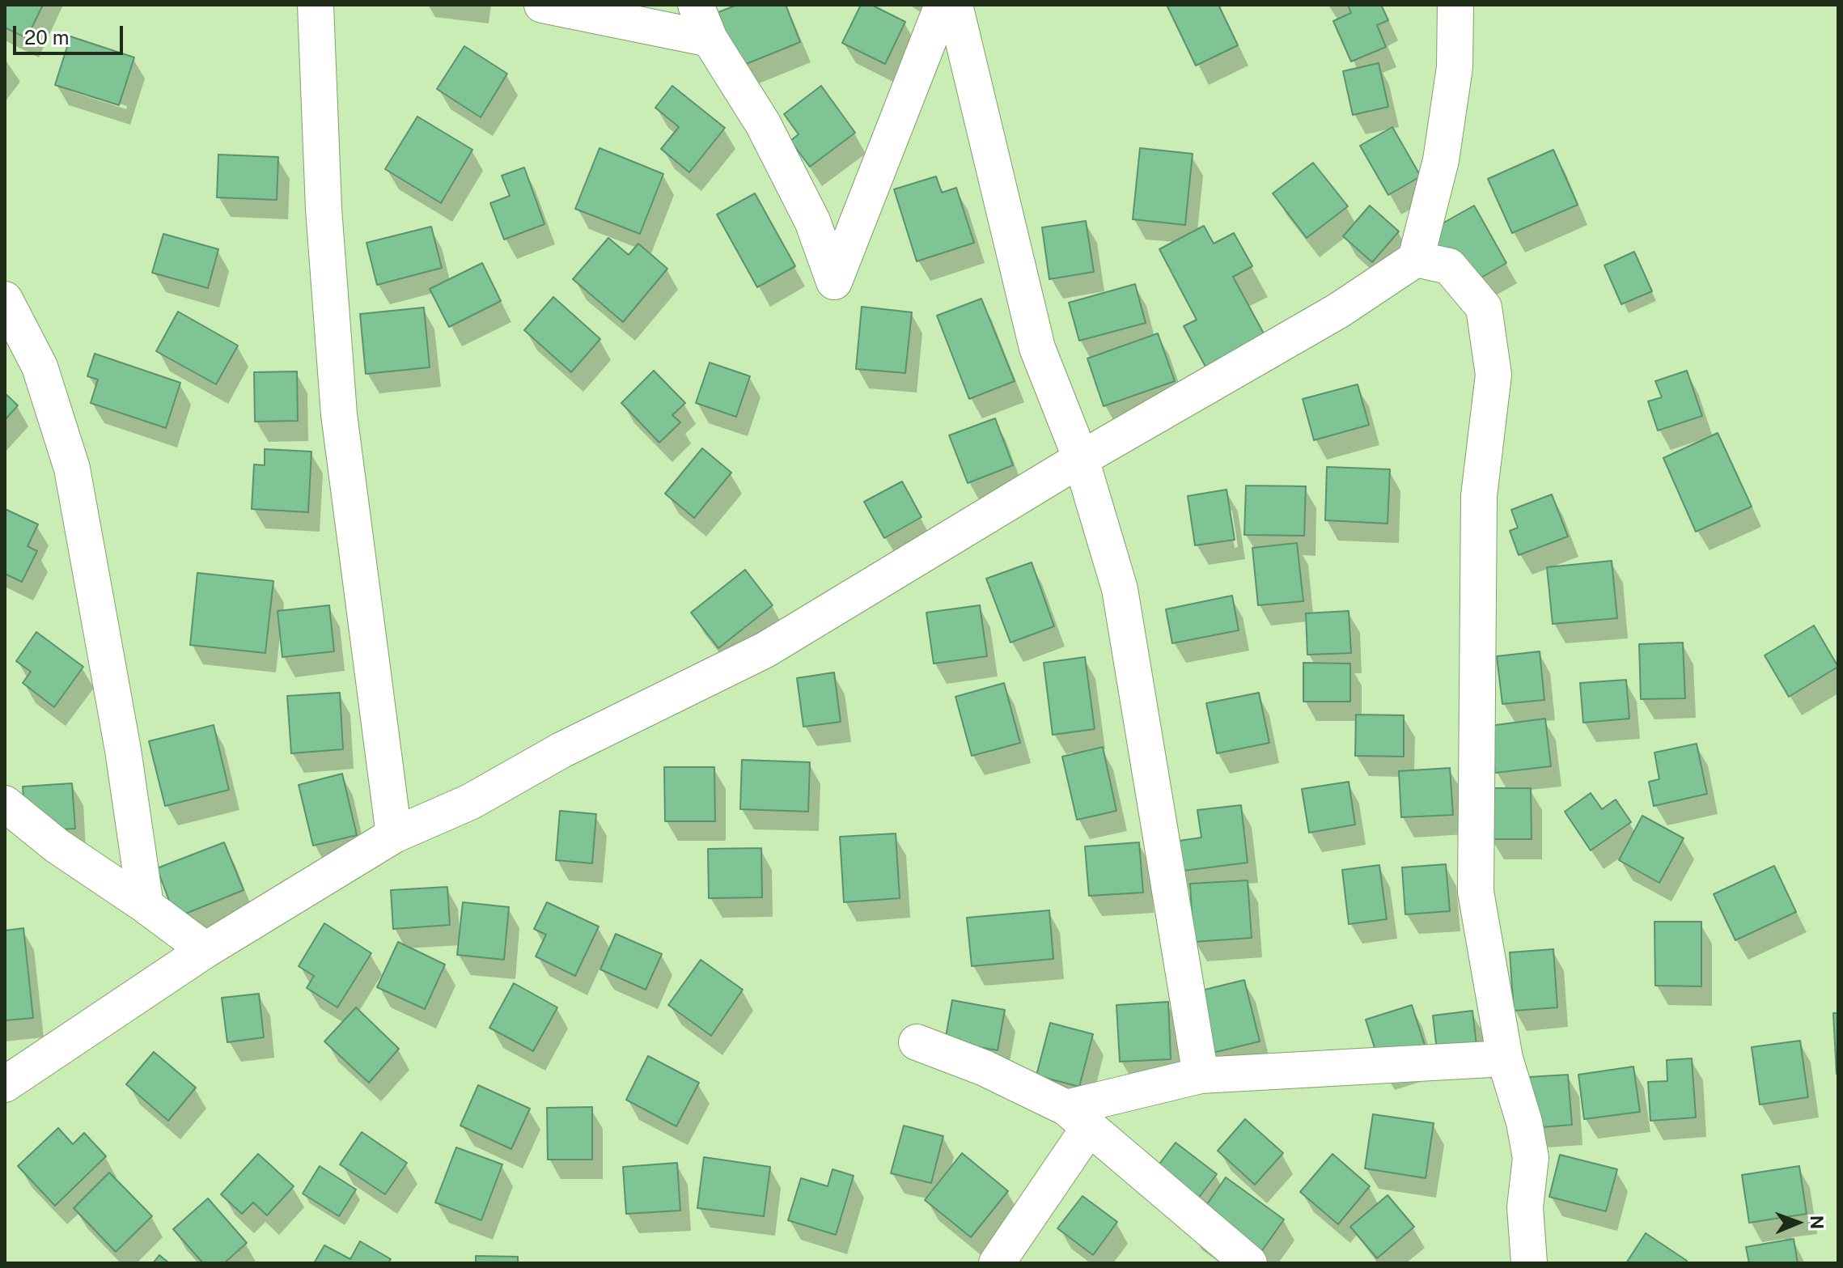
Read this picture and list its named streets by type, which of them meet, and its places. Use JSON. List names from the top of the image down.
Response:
{
  "scale_bar": "20 m",
  "north": "right"
}
